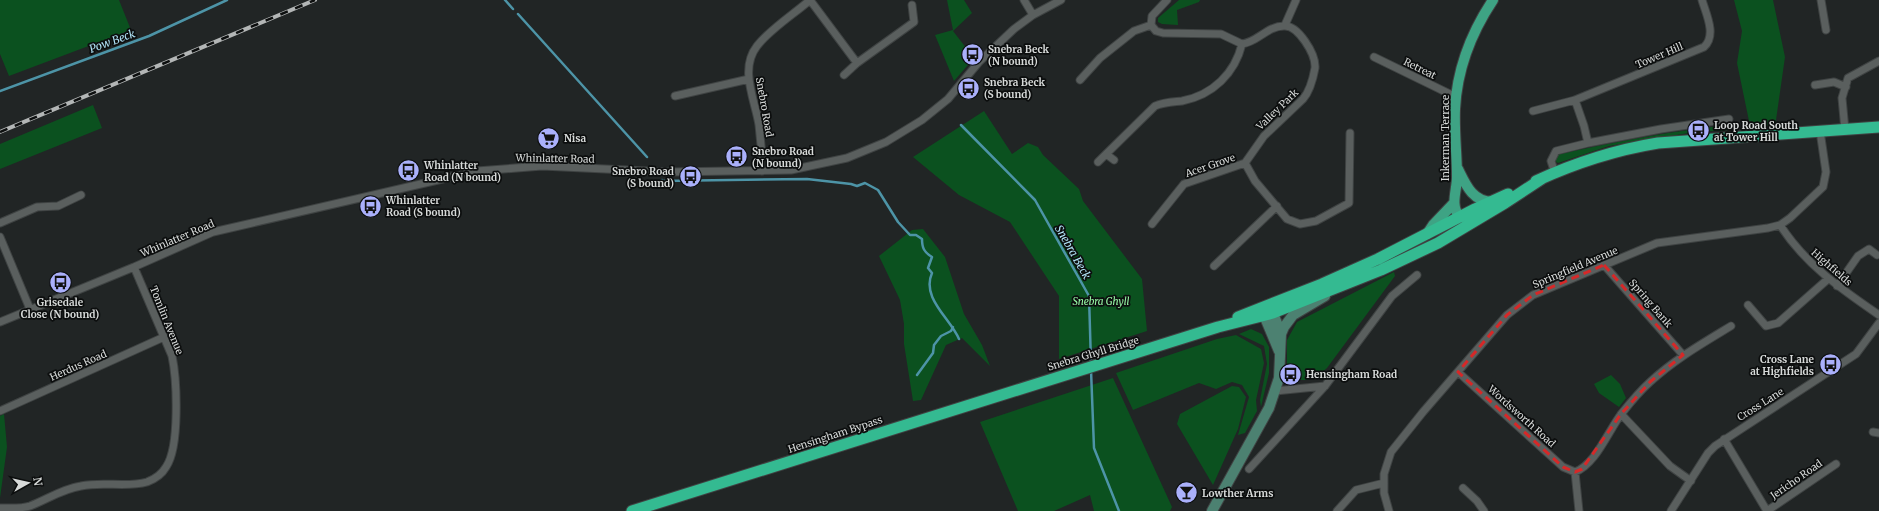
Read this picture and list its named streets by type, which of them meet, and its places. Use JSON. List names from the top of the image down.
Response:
{
  "streets": {
    "highway": ["Snebra Ghyll Bridge", "Hensingham Bypass"],
    "main road": ["Inkerman Terrace"],
    "street": [
      "Tower Hill",
      "Retreat",
      "Snebro Road",
      "Valley Park",
      "Whinlatter Road",
      "Acer Grove",
      "Springfield Avenue",
      "Highfields",
      "Spring Bank",
      "Tomlin Avenue",
      "Herdus Road",
      "Cross Lane",
      "Wordsworth Road",
      "Jericho Road"
    ]
  },
  "crossings": [
    ["Retreat", "Inkerman Terrace"],
    ["Snebro Road", "Whinlatter Road"],
    ["Valley Park", "Acer Grove"],
    ["Whinlatter Road", "Tomlin Avenue"],
    ["Springfield Avenue", "Highfields"],
    ["Springfield Avenue", "Spring Bank"],
    ["Springfield Avenue", "Wordsworth Road"],
    ["Tomlin Avenue", "Herdus Road"],
    ["Snebra Ghyll Bridge", "Hensingham Bypass"]
  ],
  "water": ["Pow Beck", "Snebra Beck"],
  "parks": ["Snebra Ghyll"],
  "places": {
    "bus stop": [
      "Snebra Beck (N bound)",
      "Snebra Beck (S bound)",
      "Loop Road South at Tower Hill",
      "Snebro Road (N bound)",
      "Whinlatter Road (N bound)",
      "Snebro Road (S bound)",
      "Whinlatter Road (S bound)",
      "Grisedale Close (N bound)",
      "Cross Lane at Highfields",
      "Hensingham Road"
    ],
    "supermarket": ["Nisa"],
    "bar": ["Lowther Arms"]
  },
  "north": "right"
}
